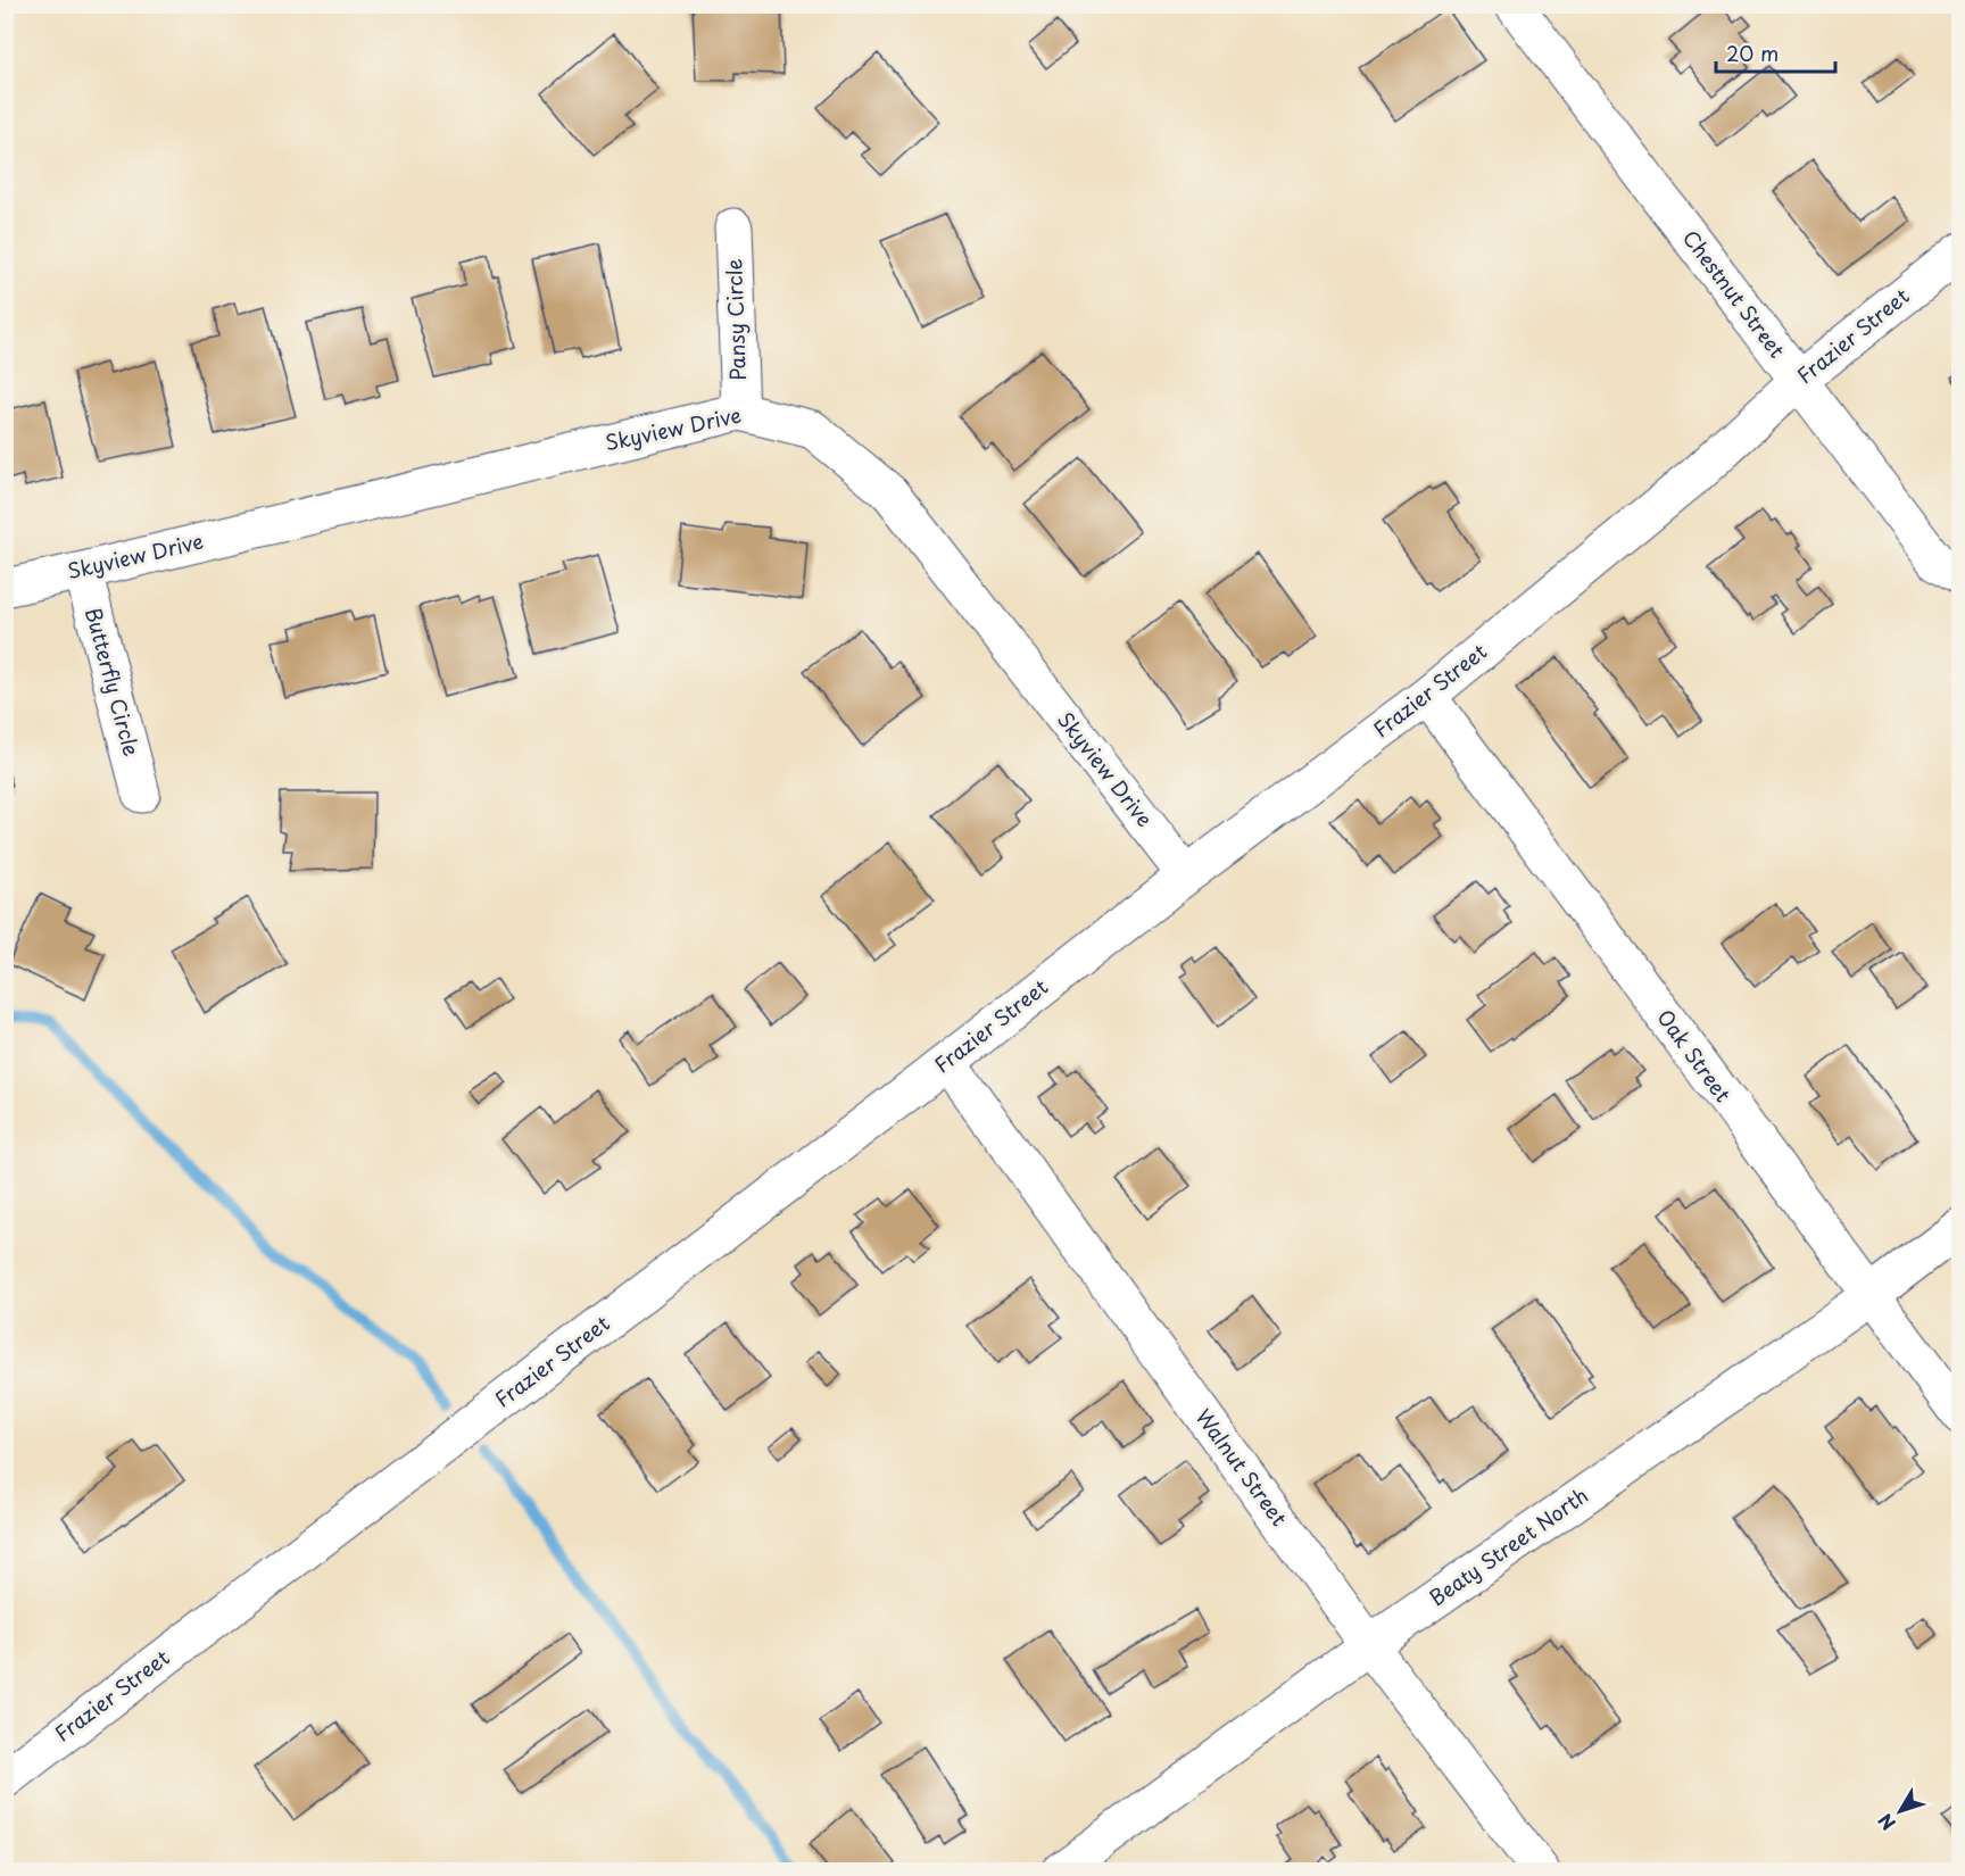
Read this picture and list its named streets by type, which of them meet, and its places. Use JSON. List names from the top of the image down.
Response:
{
  "streets": {
    "street": [
      "Chestnut Street",
      "Pansy Circle",
      "Frazier Street",
      "Skyview Drive",
      "Butterfly Circle",
      "Oak Street",
      "Walnut Street",
      "Beaty Street North"
    ]
  },
  "crossings": [
    ["Chestnut Street", "Frazier Street"],
    ["Pansy Circle", "Skyview Drive"],
    ["Frazier Street", "Skyview Drive"],
    ["Frazier Street", "Oak Street"],
    ["Frazier Street", "Walnut Street"],
    ["Skyview Drive", "Butterfly Circle"],
    ["Oak Street", "Beaty Street North"],
    ["Walnut Street", "Beaty Street North"]
  ],
  "scale_bar": "20 m",
  "north": "bottom left"
}
